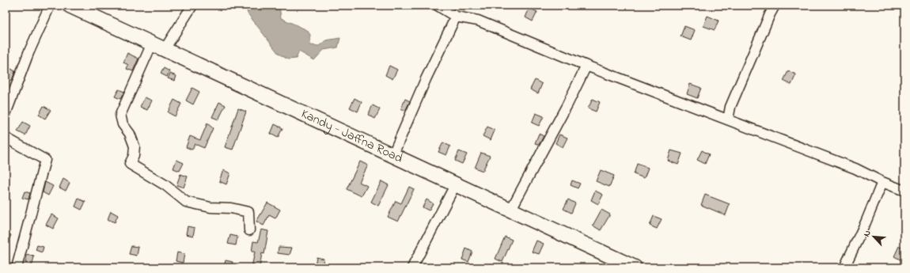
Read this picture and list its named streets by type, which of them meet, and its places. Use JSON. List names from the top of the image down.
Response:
{
  "streets": {
    "highway": ["Kandy - Jaffna Road"]
  },
  "north": "top left"
}
